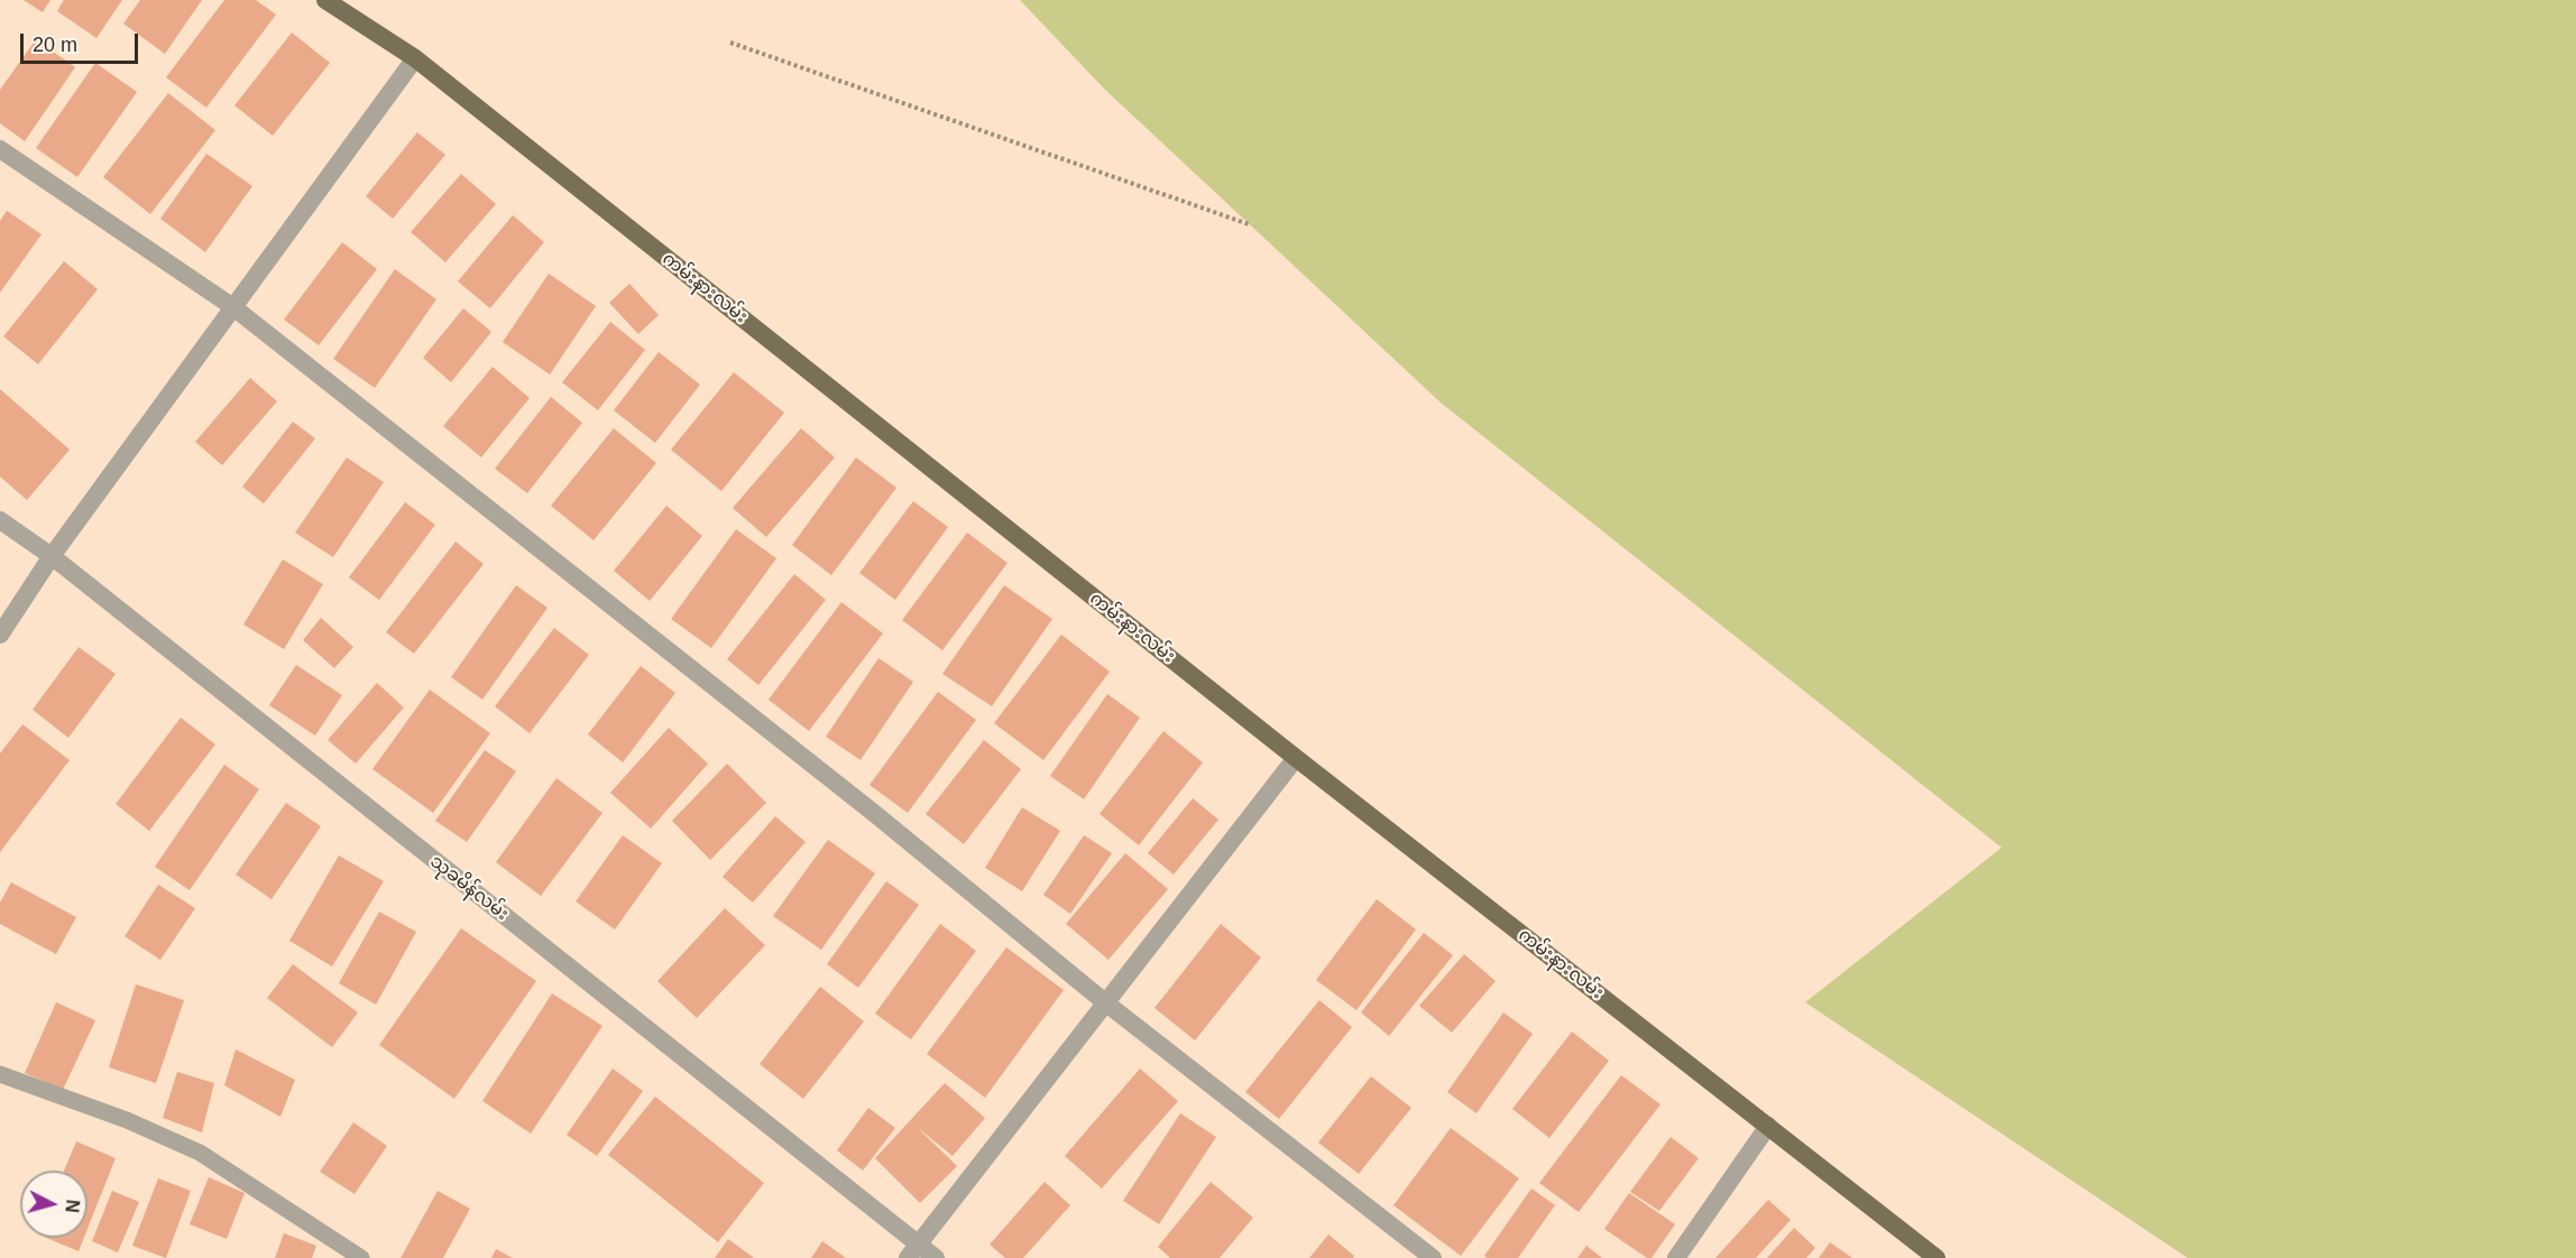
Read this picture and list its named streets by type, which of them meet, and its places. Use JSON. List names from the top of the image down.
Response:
{
  "streets": {
    "main road": ["ကမ်းနားလမ်း"],
    "street": ["သုခမိန်လမ်း"]
  },
  "scale_bar": "20 m",
  "north": "right"
}
